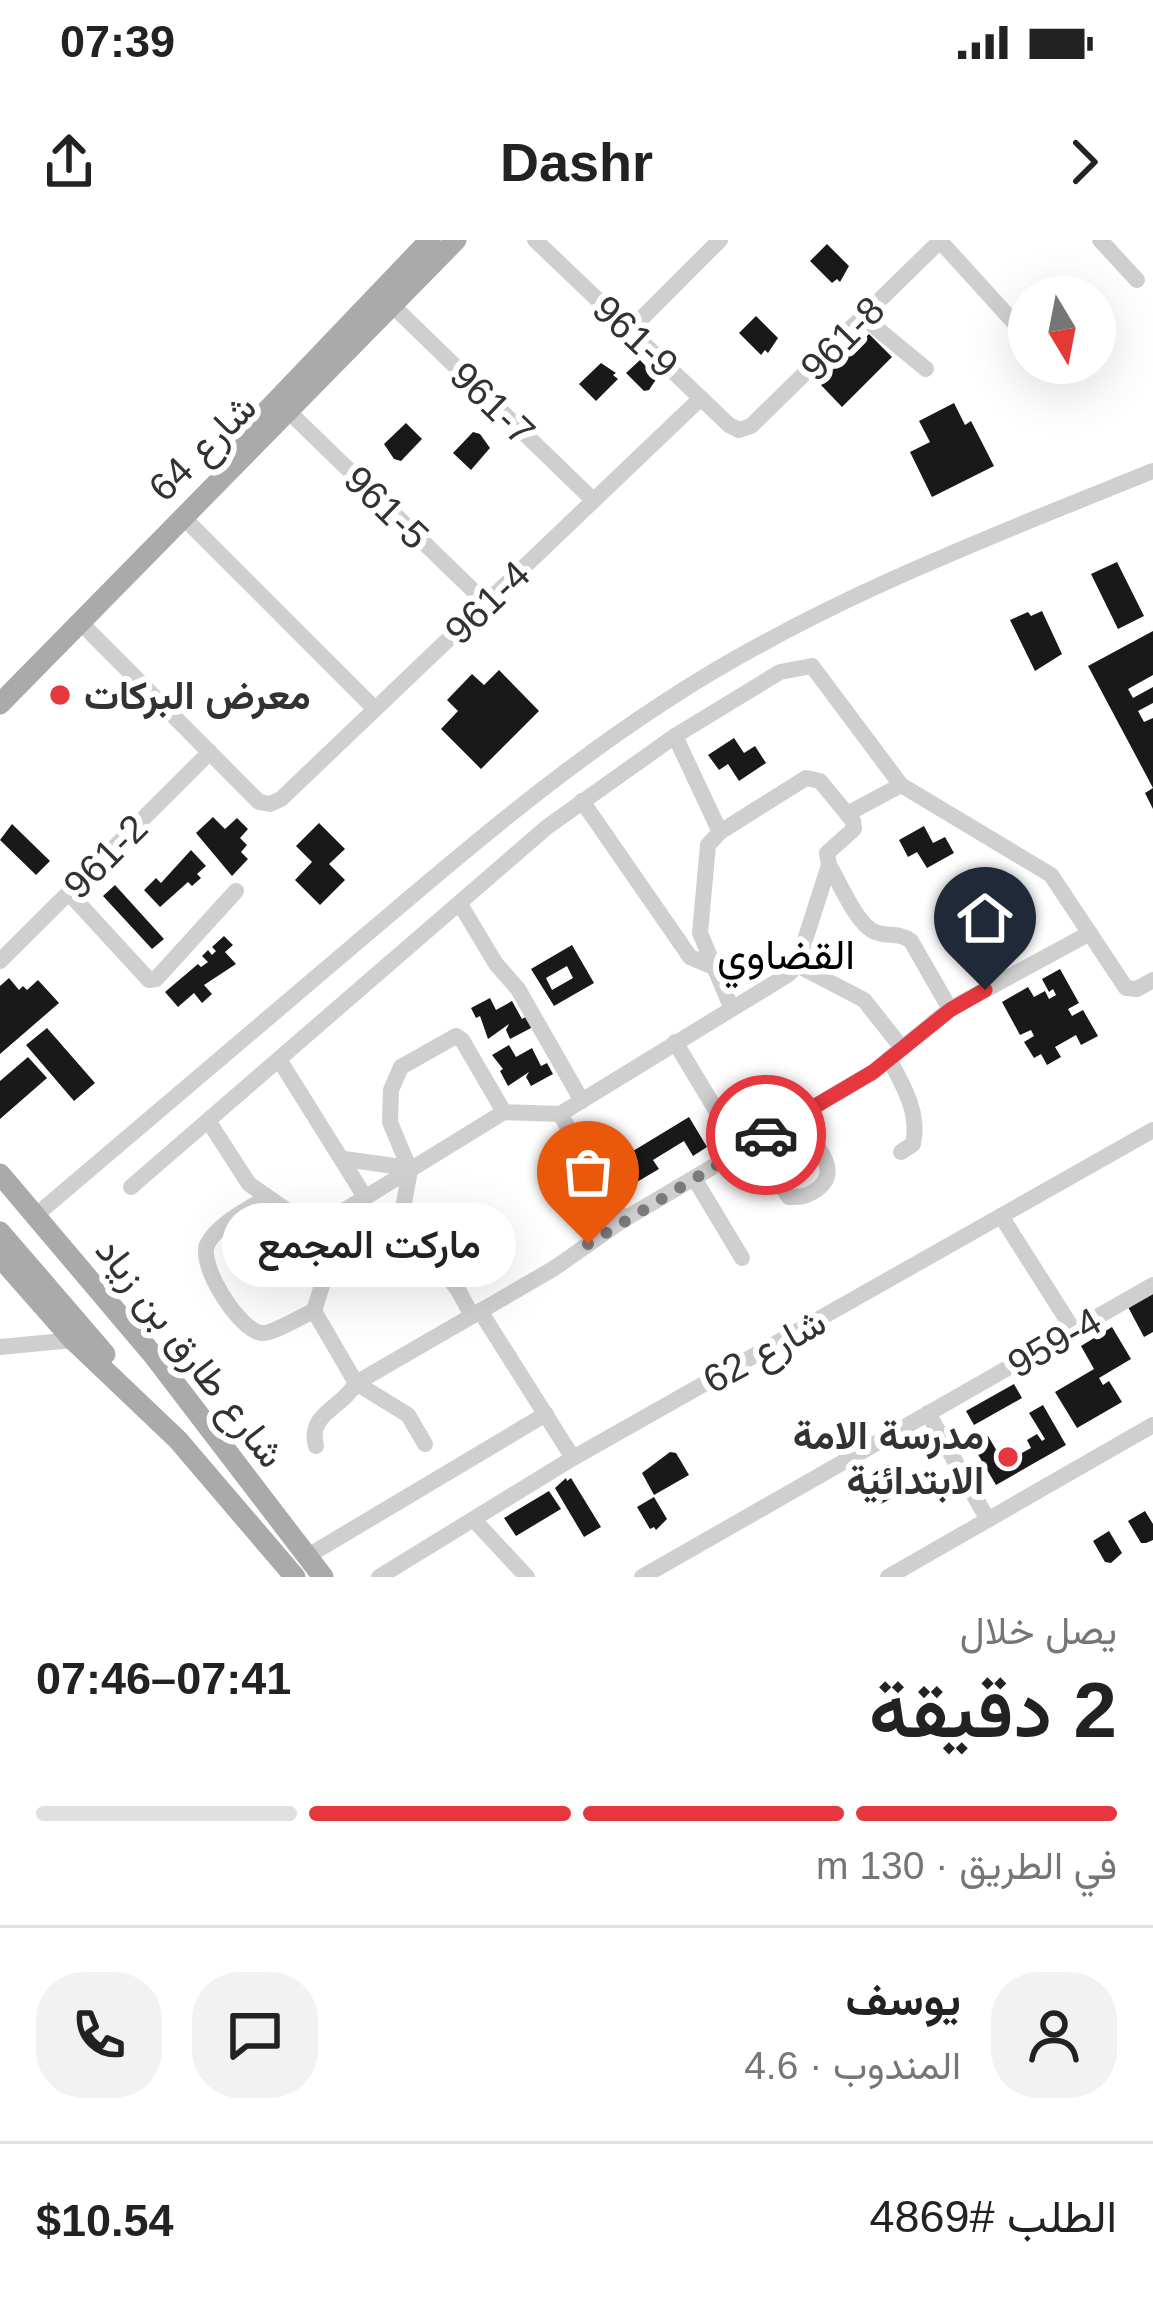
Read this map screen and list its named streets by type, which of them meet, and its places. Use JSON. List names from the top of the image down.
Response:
{
  "streets": {
    "main road": ["شارع 64", "شارع طارق بن زياد"],
    "street": [
      "961-9",
      "961-8",
      "961-7",
      "961-5",
      "961-4",
      "961-2",
      "959-4",
      "شارع 62"
    ]
  },
  "crossings": [
    ["961-9", "961-8"],
    ["961-9", "961-4"],
    ["961-7", "شارع 64"],
    ["961-7", "961-4"],
    ["شارع 64", "961-5"],
    ["961-5", "961-4"],
    ["961-4", "961-2"]
  ],
  "districts": ["القضاوي"],
  "places": ["معرض البركات", "ماركت المجمع", "مدرسة الامة الابتدائية"],
  "north": "bottom",
  "page": {
    "status": "07:39",
    "header": "Dashr",
    "bubble": "ماركت المجمع",
    "heading": ["2 دقيقة", "يصل خلال", "07:41–07:46"],
    "panel": [
      "يوسف",
      "المندوب · 4.6",
      "الطلب #4869",
      "$10.54"
    ],
    "bar": "في الطريق · 130 m"
  }
}
